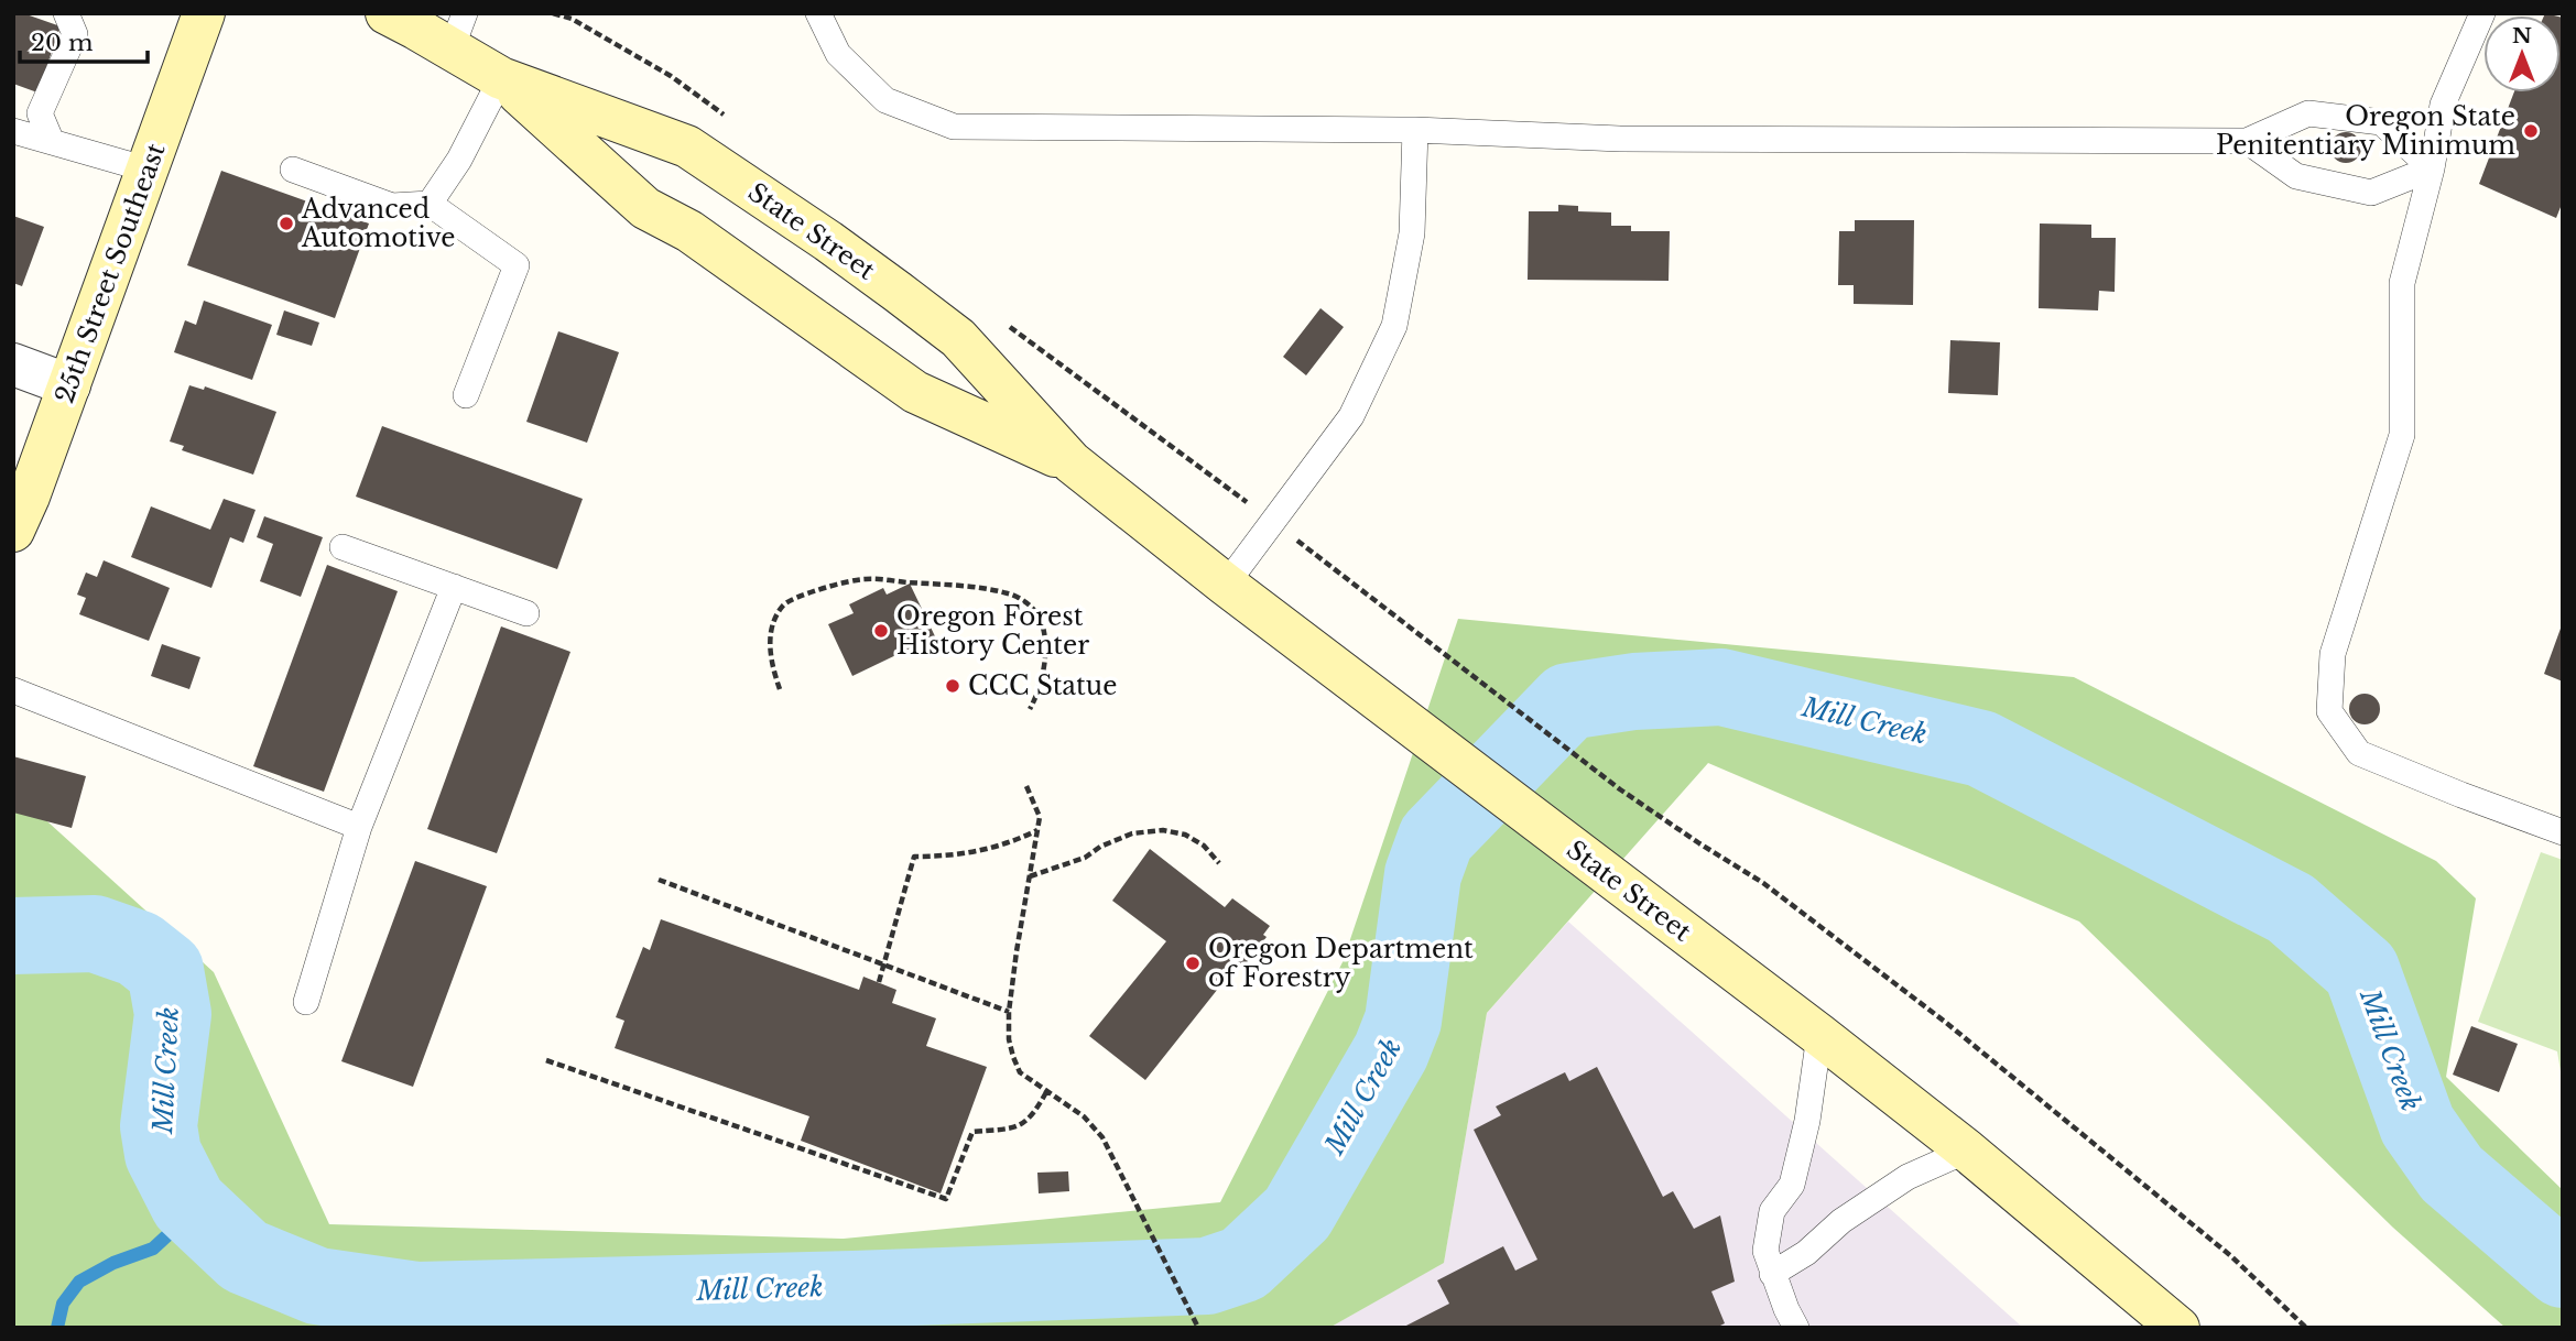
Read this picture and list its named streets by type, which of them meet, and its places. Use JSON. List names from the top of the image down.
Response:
{
  "streets": {
    "main road": ["State Street", "25th Street Southeast"]
  },
  "water": ["Mill Creek"],
  "places": [
    "Oregon State Penitentiary Minimum",
    "Advanced Automotive",
    "Oregon Forest History Center",
    "CCC Statue",
    "Oregon Department of Forestry"
  ],
  "scale_bar": "20 m",
  "north": "top"
}
